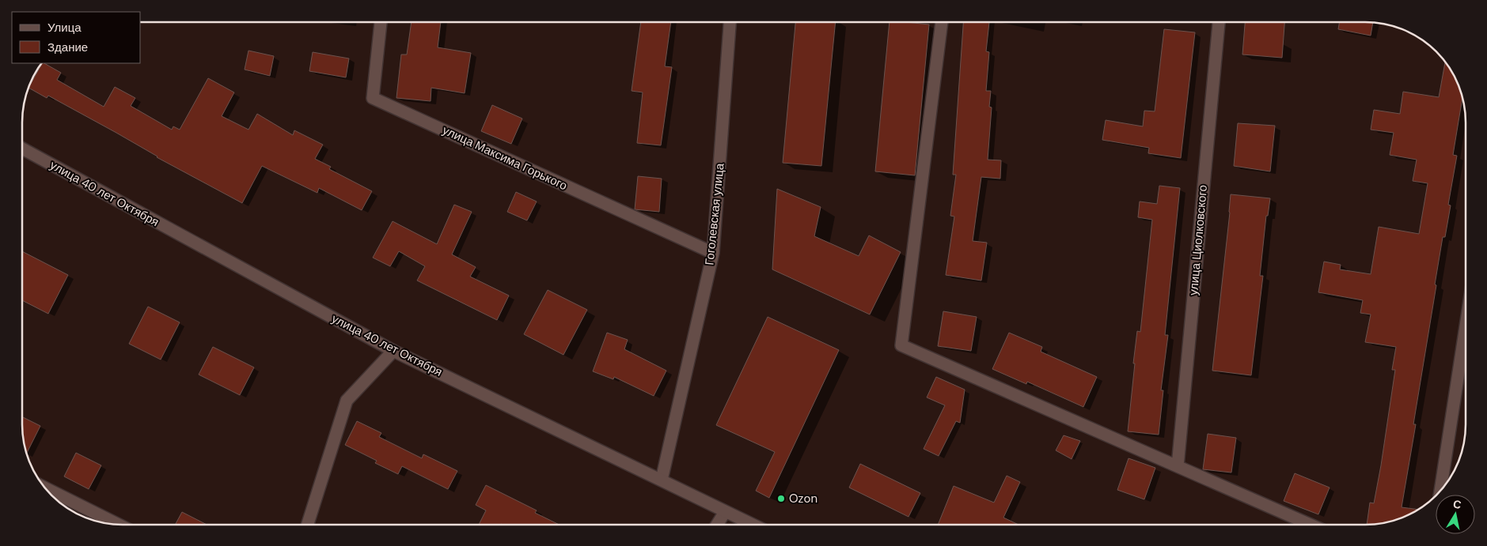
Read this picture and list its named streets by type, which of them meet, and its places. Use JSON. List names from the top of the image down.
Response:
{
  "streets": {
    "street": [
      "улица Максима Горького",
      "улица 40 лет Октября",
      "Гоголевская улица",
      "улица Циолковского"
    ]
  },
  "crossings": [
    ["улица Максима Горького", "Гоголевская улица"],
    ["улица 40 лет Октября", "Гоголевская улица"]
  ],
  "places": ["Ozon"],
  "legend": ["Улица", "Здание"],
  "north": "top"
}
